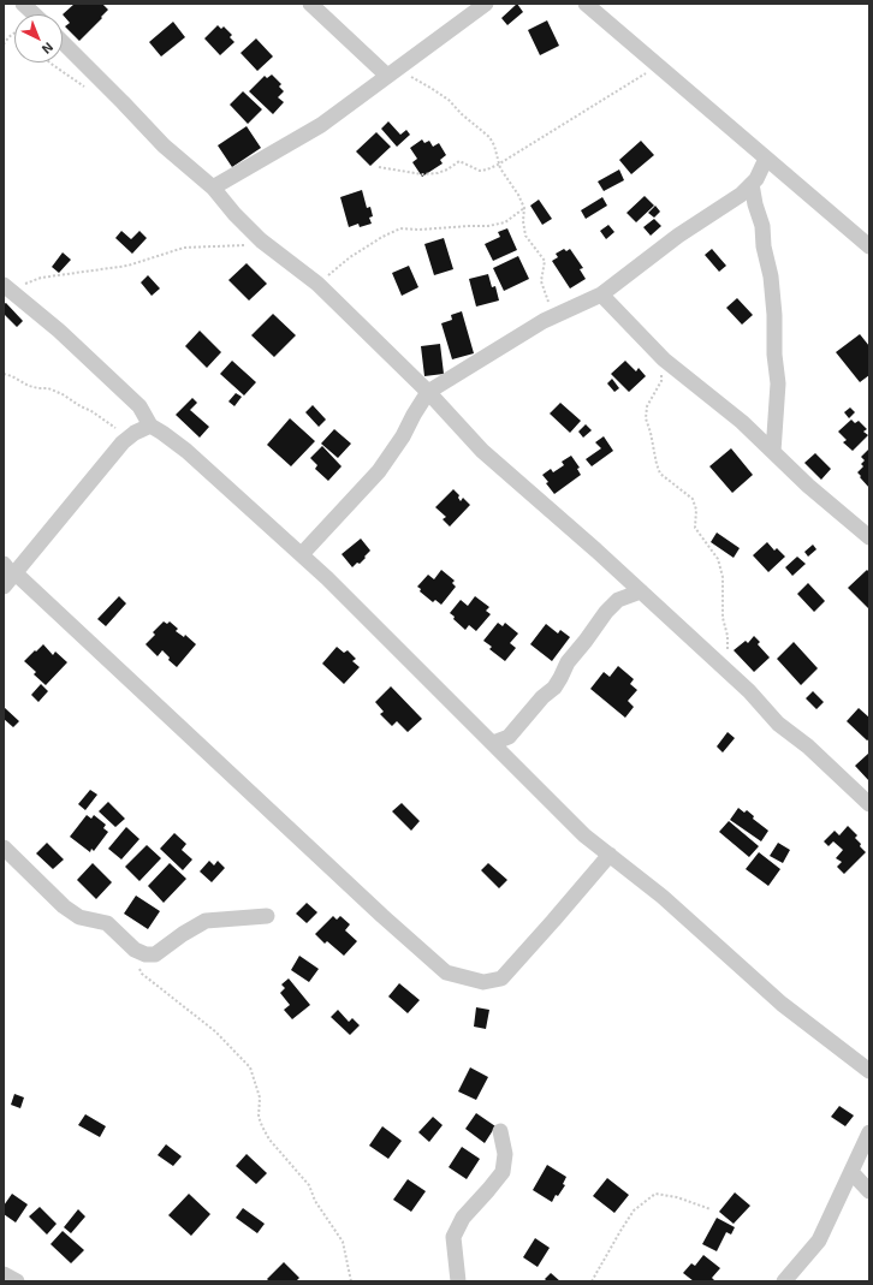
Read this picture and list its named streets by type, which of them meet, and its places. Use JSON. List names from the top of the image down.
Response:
{
  "north": "bottom right"
}
